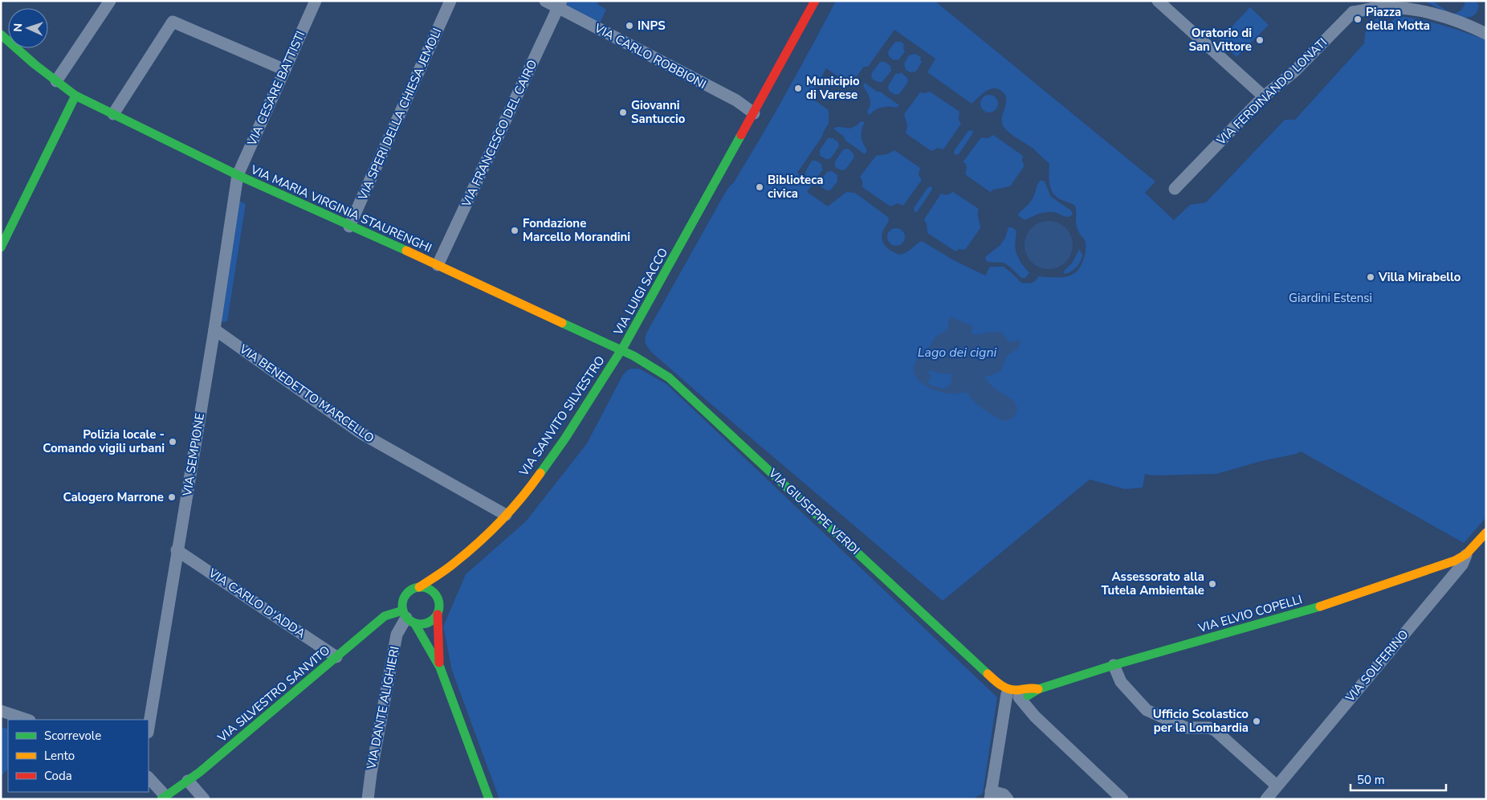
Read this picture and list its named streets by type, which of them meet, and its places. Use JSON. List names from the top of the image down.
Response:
{
  "streets": {
    "main road": [
      "VIA MARIA VIRGINIA STAURENGHI",
      "VIA LUIGI SACCO",
      "VIA SANVITO SILVESTRO",
      "VIA GIUSEPPE VERDI",
      "VIA ELVIO COPELLI",
      "VIA SOLFERINO",
      "VIA SILVESTRO SANVITO"
    ],
    "street": [
      "VIA CARLO ROBBIONI",
      "VIA CESARE BATTISTI",
      "VIA FERDINANDO LONATI",
      "VIA SPERI DELLA CHIESA JEMOLI",
      "VIA FRANCESCO DEL CAIRO",
      "VIA BENEDETTO MARCELLO",
      "VIA SEMPIONE",
      "VIA CARLO D'ADDA",
      "VIA DANTE ALIGHIERI"
    ]
  },
  "crossings": [
    ["VIA CARLO ROBBIONI", "VIA FRANCESCO DEL CAIRO"],
    ["VIA CARLO ROBBIONI", "VIA LUIGI SACCO"],
    ["VIA CESARE BATTISTI", "VIA MARIA VIRGINIA STAURENGHI"],
    ["VIA CESARE BATTISTI", "VIA SEMPIONE"],
    ["VIA SPERI DELLA CHIESA JEMOLI", "VIA MARIA VIRGINIA STAURENGHI"],
    ["VIA FRANCESCO DEL CAIRO", "VIA MARIA VIRGINIA STAURENGHI"],
    ["VIA MARIA VIRGINIA STAURENGHI", "VIA LUIGI SACCO"],
    ["VIA MARIA VIRGINIA STAURENGHI", "VIA SANVITO SILVESTRO"],
    ["VIA MARIA VIRGINIA STAURENGHI", "VIA SEMPIONE"],
    ["VIA MARIA VIRGINIA STAURENGHI", "VIA GIUSEPPE VERDI"],
    ["VIA LUIGI SACCO", "VIA SANVITO SILVESTRO"],
    ["VIA LUIGI SACCO", "VIA GIUSEPPE VERDI"],
    ["VIA BENEDETTO MARCELLO", "VIA SANVITO SILVESTRO"],
    ["VIA BENEDETTO MARCELLO", "VIA SEMPIONE"],
    ["VIA SANVITO SILVESTRO", "VIA GIUSEPPE VERDI"],
    ["VIA SANVITO SILVESTRO", "VIA SILVESTRO SANVITO"],
    ["VIA SANVITO SILVESTRO", "VIA DANTE ALIGHIERI"],
    ["VIA SEMPIONE", "VIA CARLO D'ADDA"],
    ["VIA GIUSEPPE VERDI", "VIA ELVIO COPELLI"],
    ["VIA CARLO D'ADDA", "VIA SILVESTRO SANVITO"],
    ["VIA ELVIO COPELLI", "VIA SOLFERINO"],
    ["VIA SILVESTRO SANVITO", "VIA DANTE ALIGHIERI"]
  ],
  "water": ["Lago dei cigni"],
  "parks": ["Giardini Estensi"],
  "places": [
    "Piazza della Motta",
    "INPS",
    "Oratorio di San Vittore",
    "Municipio di Varese",
    "Giovanni Santuccio",
    "Biblioteca civica",
    "Fondazione Marcello Morandini",
    "Villa Mirabello",
    "Polizia locale - Comando vigili urbani",
    "Calogero Marrone",
    "Assessorato alla Tutela Ambientale",
    "Ufficio Scolastico per la Lombardia"
  ],
  "legend": ["Scorrevole", "Lento", "Coda"],
  "scale_bar": "50 m",
  "north": "left"
}
